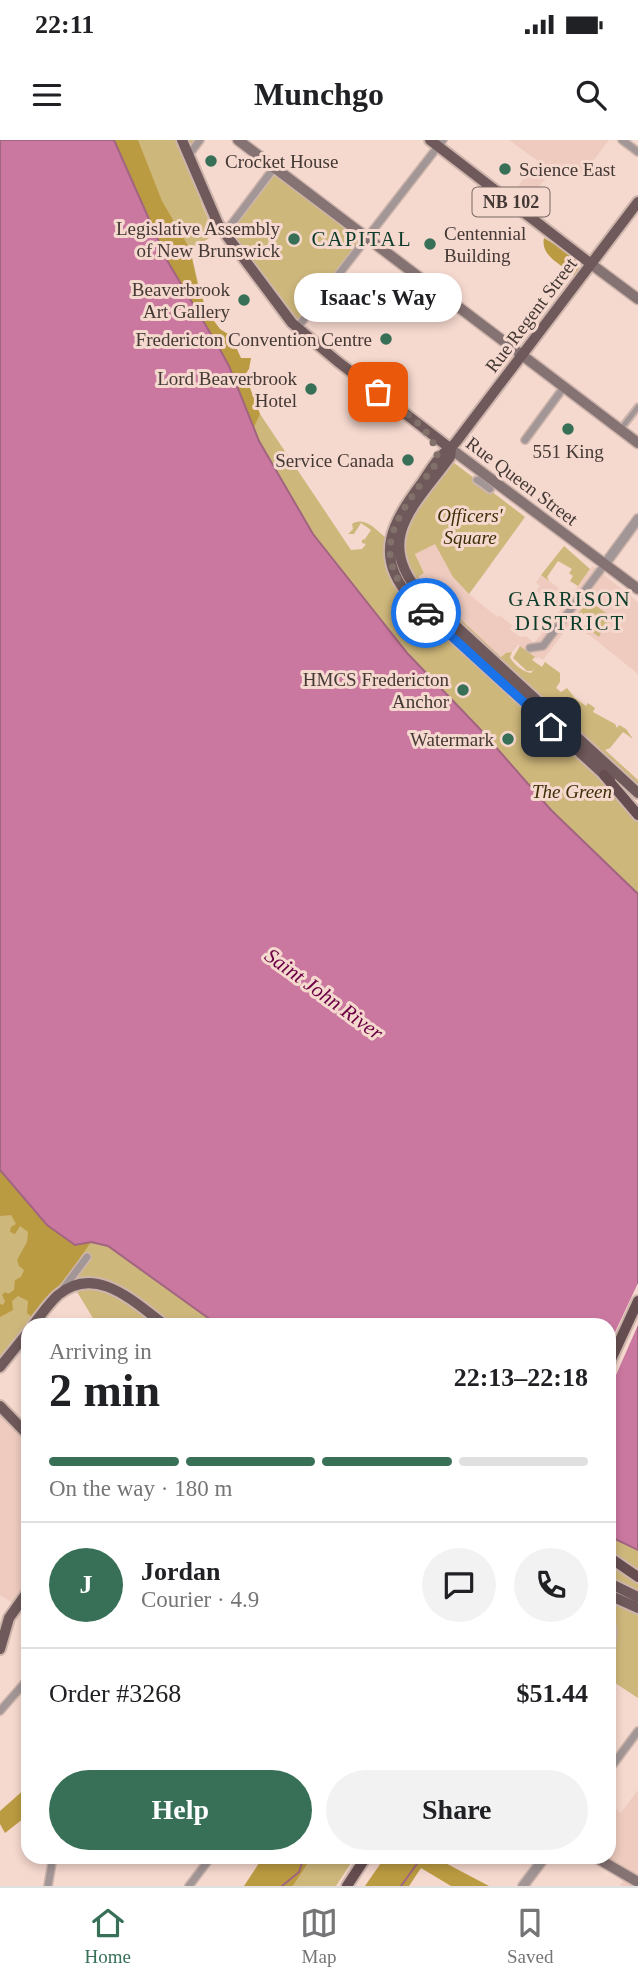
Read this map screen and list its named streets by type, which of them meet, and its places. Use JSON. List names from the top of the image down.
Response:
{
  "streets": {
    "main road": ["NB 102", "Rue Regent Street", "Rue Queen Street"]
  },
  "crossings": [
    ["NB 102", "Rue Regent Street"],
    ["Rue Regent Street", "Rue Queen Street"]
  ],
  "districts": ["CAPITAL", "GARRISON DISTRICT"],
  "water": ["Saint John River"],
  "parks": ["Officers' Square", "The Green"],
  "places": [
    "Crocket House",
    "Science East",
    "Legislative Assembly of New Brunswick",
    "Centennial Building",
    "Beaverbrook Art Gallery",
    "Fredericton Convention Centre",
    "Lord Beaverbrook Hotel",
    "Isaac's Way",
    "551 King",
    "Service Canada",
    "HMCS Fredericton Anchor",
    "Watermark"
  ],
  "page": {
    "status": "22:11",
    "header": "Munchgo",
    "bubble": "Isaac's Way",
    "heading": ["2 min", "Arriving in", "22:13–22:18"],
    "panel": [
      "Jordan",
      "Courier · 4.9",
      "Order #3268",
      "$51.44"
    ],
    "bar": "On the way · 180 m",
    "round": "J",
    "buttons": ["Help", "Share"],
    "tabs": ["Home", "Map", "Saved"]
  }
}
